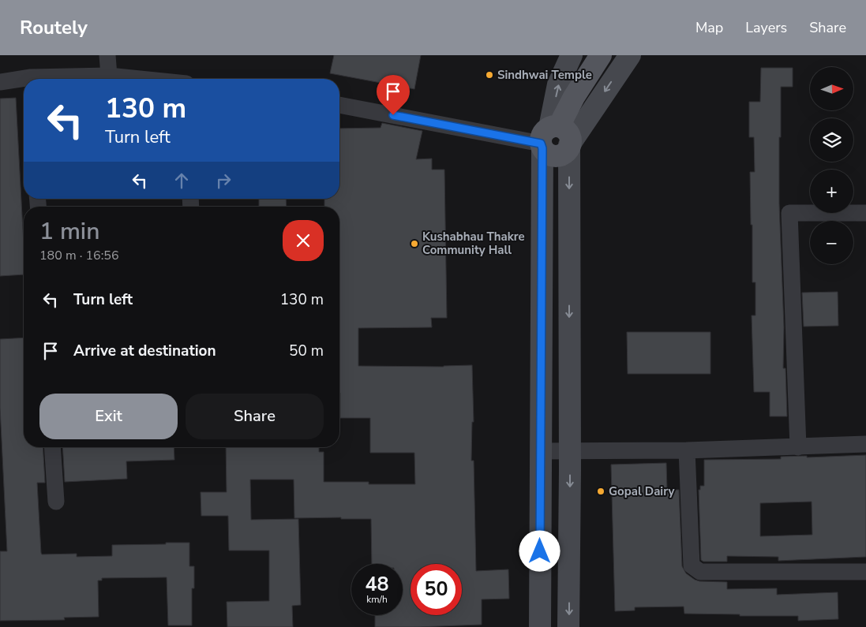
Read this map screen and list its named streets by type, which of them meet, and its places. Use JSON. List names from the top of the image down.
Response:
{
  "places": ["Sindhwai Temple", "Kushabhau Thakre Community Hall", "Gopal Dairy"],
  "north": "right",
  "page": {
    "header": "Routely",
    "nav": ["Map", "Layers", "Share"],
    "map_buttons": ["+", "−"],
    "turn": ["130 m", "Turn left"],
    "heading": ["1 min", "180 m · 16:56"],
    "list": [
      {
        "name": "Turn left",
        "value": "130 m"
      },
      {
        "name": "Arrive at destination",
        "value": "50 m"
      }
    ],
    "buttons": ["Exit", "Share"],
    "speed": "48 km/h",
    "limit": "50"
  }
}
